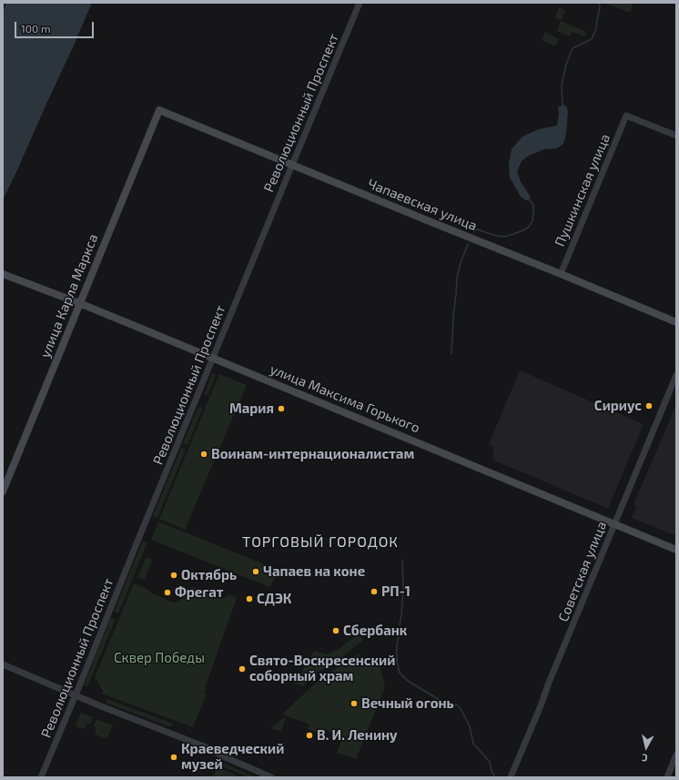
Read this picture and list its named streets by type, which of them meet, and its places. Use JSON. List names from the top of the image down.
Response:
{
  "streets": {
    "main road": ["Чапаевская улица", "улица Карла Маркса", "улица Максима Горького"],
    "street": ["Революционный Проспект", "Пушкинская улица", "Советская улица"]
  },
  "crossings": [
    ["Революционный Проспект", "Чапаевская улица"],
    ["Революционный Проспект", "улица Максима Горького"],
    ["Пушкинская улица", "Чапаевская улица"],
    ["Чапаевская улица", "улица Карла Маркса"],
    ["улица Карла Маркса", "улица Максима Горького"],
    ["улица Максима Горького", "Советская улица"]
  ],
  "districts": ["ТОРГОВЫЙ ГОРОДОК"],
  "parks": ["Сквер Победы"],
  "places": [
    "Сириус",
    "Мария",
    "Воинам-интернационалистам",
    "Чапаев на коне",
    "Октябрь",
    "РП-1",
    "Фрегат",
    "СДЭК",
    "Сбербанк",
    "Свято-Воскресенский соборный храм",
    "Вечный огонь",
    "В. И. Ленину",
    "Краеведческий музей"
  ],
  "scale_bar": "100 m",
  "north": "bottom"
}
